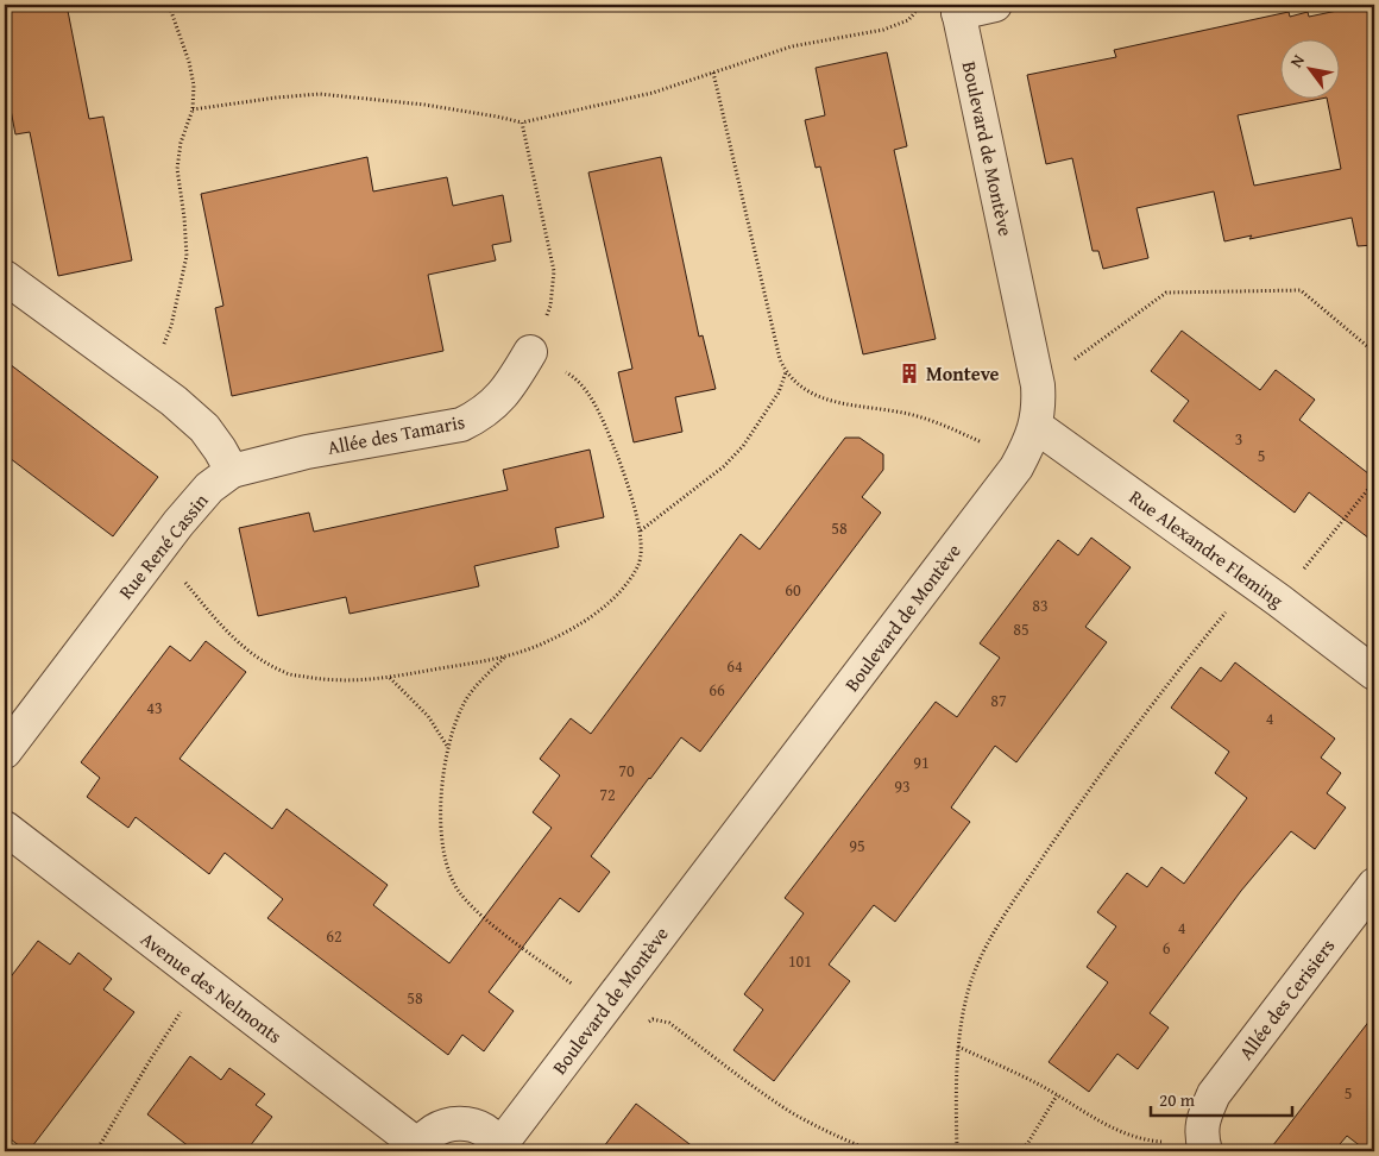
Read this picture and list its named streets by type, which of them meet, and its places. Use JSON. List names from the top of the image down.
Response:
{
  "streets": {
    "street": [
      "Boulevard de Montève",
      "Allée des Tamaris",
      "Rue René Cassin",
      "Rue Alexandre Fleming",
      "Avenue des Nelmonts",
      "Allée des Cerisiers"
    ]
  },
  "crossings": [
    ["Boulevard de Montève", "Rue Alexandre Fleming"],
    ["Boulevard de Montève", "Avenue des Nelmonts"],
    ["Allée des Tamaris", "Rue René Cassin"]
  ],
  "places": {
    "building": ["Monteve"]
  },
  "house_numbers": [
    "3",
    "5",
    "58",
    "60",
    "83",
    "85",
    "64",
    "66",
    "87",
    "43",
    "4",
    "91",
    "70",
    "93",
    "72",
    "95",
    "4",
    "62",
    "6",
    "101",
    "58",
    "5"
  ],
  "scale_bar": "20 m",
  "north": "top left"
}
